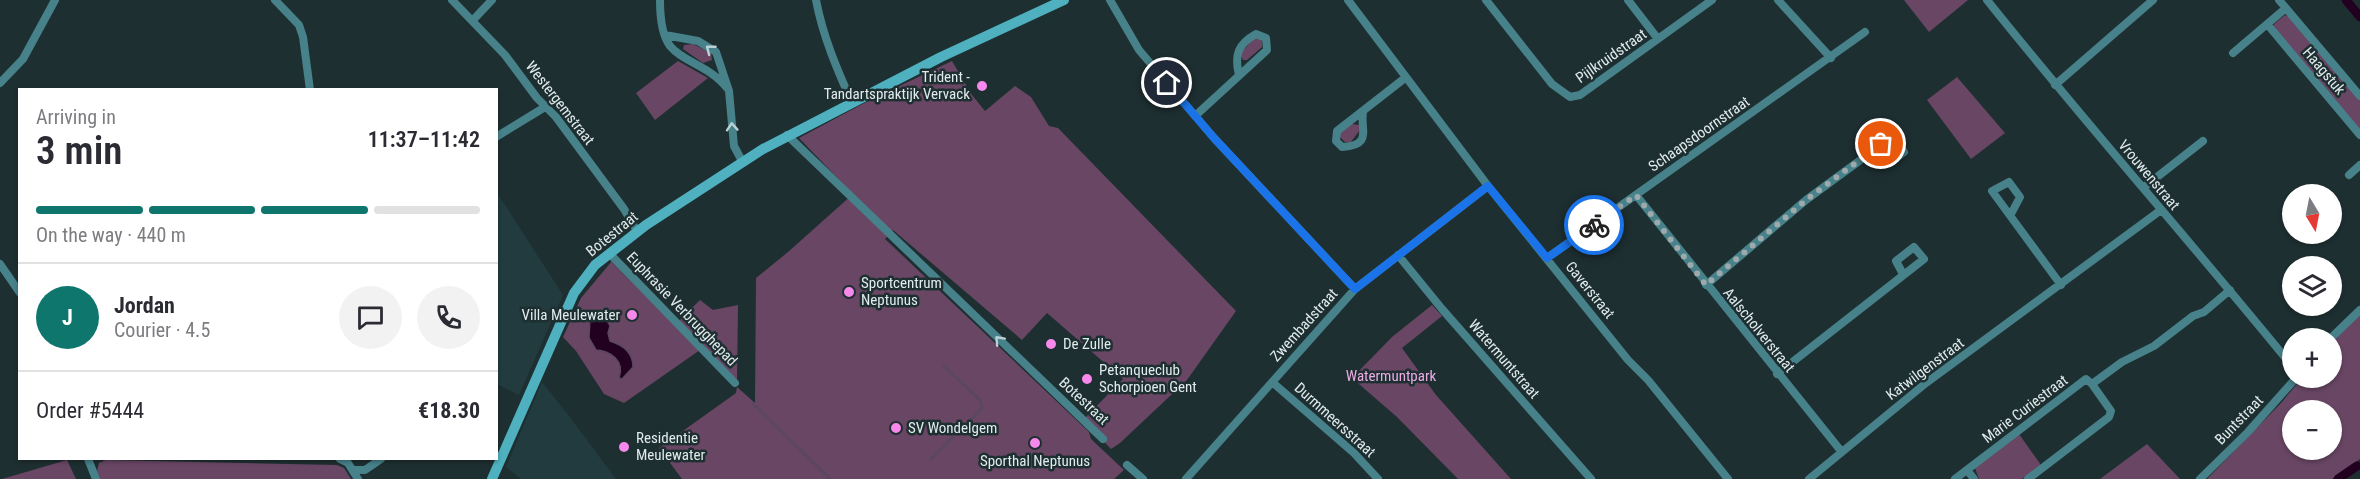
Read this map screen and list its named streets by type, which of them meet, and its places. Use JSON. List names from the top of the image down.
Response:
{
  "streets": {
    "street": [
      "Pijlkruidstraat",
      "Haagstuk",
      "Westergemstraat",
      "Schaapsdoornstraat",
      "Vrouwenstraat",
      "Botestraat",
      "Gaverstraat",
      "Euphrasie Verbrugghepad",
      "Zwembadstraat",
      "Aalscholverstraat",
      "Watermuntstraat",
      "Katwilgenstraat",
      "Marie Curiestraat",
      "Durmmeersstraat",
      "Buntstraat"
    ]
  },
  "crossings": [
    ["Westergemstraat", "Botestraat"],
    ["Schaapsdoornstraat", "Gaverstraat"],
    ["Schaapsdoornstraat", "Aalscholverstraat"],
    ["Vrouwenstraat", "Katwilgenstraat"],
    ["Vrouwenstraat", "Marie Curiestraat"],
    ["Botestraat", "Euphrasie Verbrugghepad"],
    ["Gaverstraat", "Zwembadstraat"],
    ["Zwembadstraat", "Watermuntstraat"],
    ["Zwembadstraat", "Durmmeersstraat"],
    ["Aalscholverstraat", "Katwilgenstraat"]
  ],
  "one_way": ["Botestraat"],
  "parks": ["Watermuntpark"],
  "places": [
    "Trident - Tandartspraktijk Vervack",
    "Sportcentrum Neptunus",
    "Villa Meulewater",
    "De Zulle",
    "Petanqueclub Schorpioen Gent",
    "SV Wondelgem",
    "Sporthal Neptunus",
    "Residentie Meulewater"
  ],
  "north": "bottom",
  "page": {
    "heading": ["3 min", "Arriving in", "11:37–11:42"],
    "panel": [
      "Jordan",
      "Courier · 4.5",
      "Order #5444",
      "€18.30"
    ],
    "map_buttons": ["+", "−"],
    "bar": "On the way · 440 m",
    "round": "J"
  }
}
